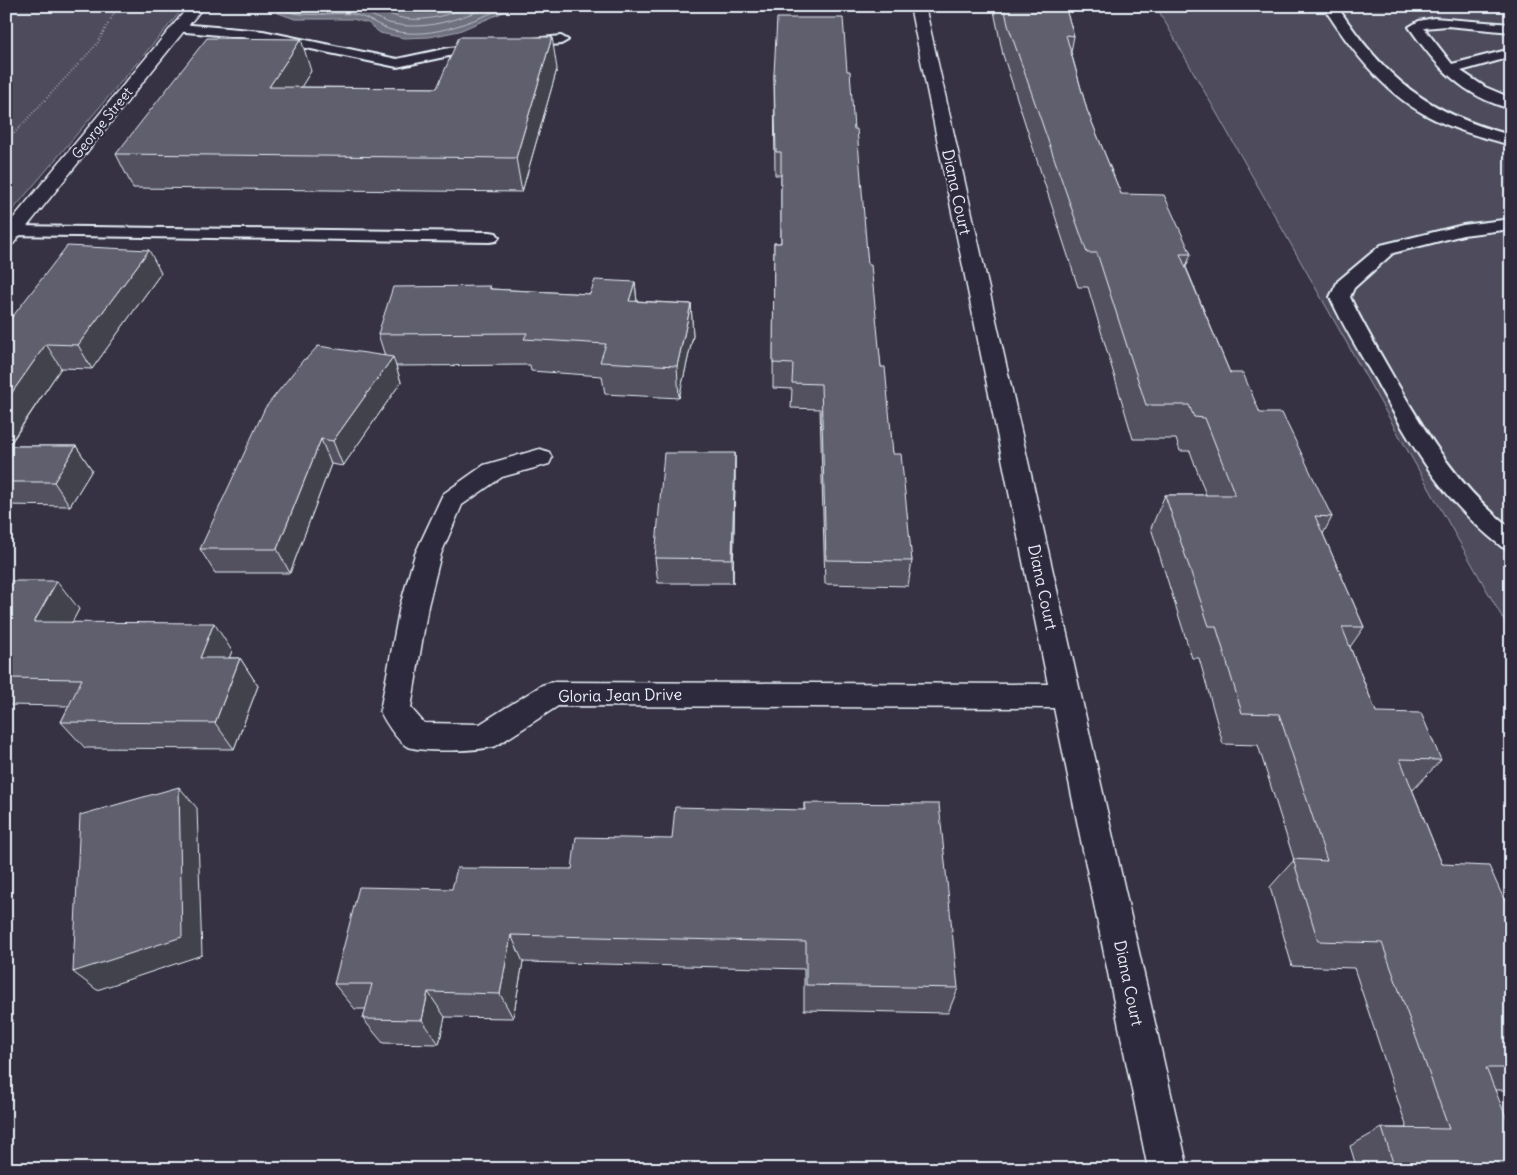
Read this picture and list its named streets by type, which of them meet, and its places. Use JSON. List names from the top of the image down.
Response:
{
  "streets": {
    "street": ["George Street", "Diana Court", "Gloria Jean Drive"]
  },
  "crossings": [
    ["Diana Court", "Gloria Jean Drive"]
  ]
}
